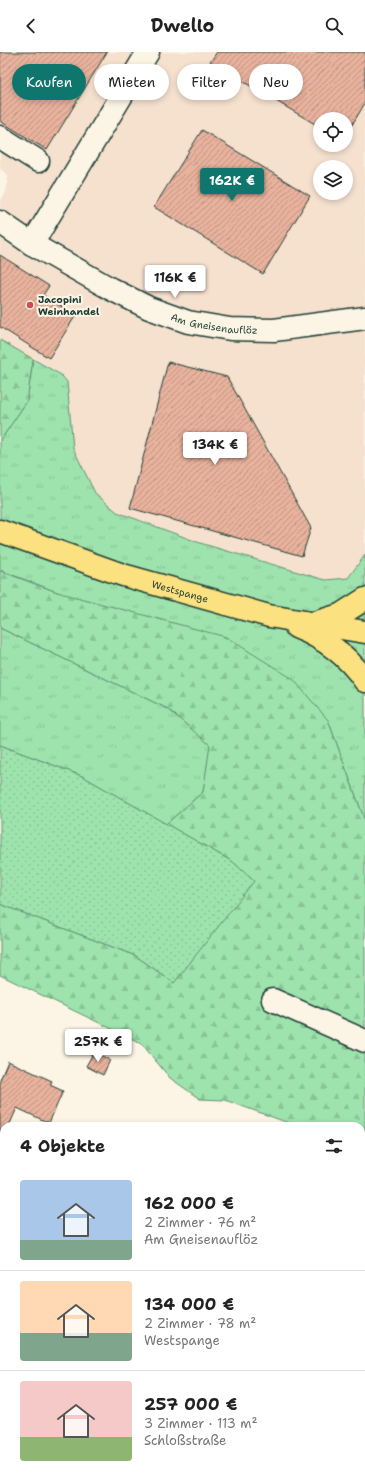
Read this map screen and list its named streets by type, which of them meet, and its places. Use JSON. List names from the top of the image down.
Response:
{
  "streets": {
    "main road": ["Westspange"],
    "street": ["Am Gneisenauflöz"]
  },
  "places": ["Jacopini Weinhandel"],
  "page": {
    "header": "Dwello",
    "chip": [
      "Kaufen",
      "Mieten",
      "Filter",
      "Neu"
    ],
    "price": [
      "162K €",
      "116K €",
      "134K €",
      "257K €"
    ],
    "heading": "4 Objekte",
    "list": [
      {
        "name": "162 000 €",
        "note": "2 Zimmer · 76 m² · Am Gneisenauflöz"
      },
      {
        "name": "134 000 €",
        "note": "2 Zimmer · 78 m² · Westspange"
      },
      {
        "name": "257 000 €",
        "note": "3 Zimmer · 113 m² · Schloßstraße"
      }
    ]
  }
}
